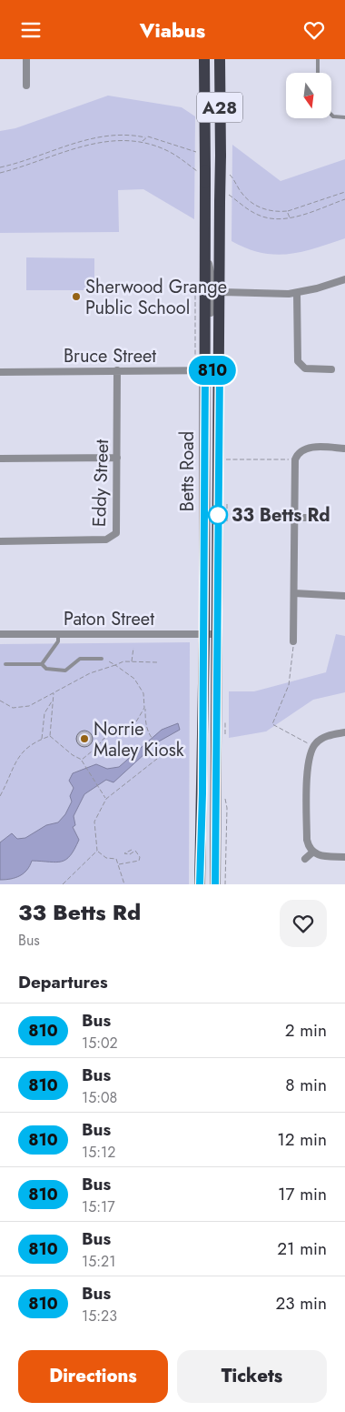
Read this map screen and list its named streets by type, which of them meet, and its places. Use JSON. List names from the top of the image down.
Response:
{
  "streets": {
    "highway": ["A28", "Betts Road"],
    "street": ["Bruce Street", "Eddy Street", "Paton Street"]
  },
  "crossings": [
    ["Bruce Street", "Betts Road"],
    ["Bruce Street", "Eddy Street"],
    ["Betts Road", "Paton Street"]
  ],
  "places": ["Sherwood Grange Public School", "33 Betts Rd", "Norrie Maley Kiosk"],
  "lines": ["bus line 810"],
  "north": "bottom",
  "page": {
    "header": "Viabus",
    "on_map": "810",
    "heading": [
      ["33 Betts Rd", "Bus"],
      "Departures"
    ],
    "list": [
      {
        "mark": "810",
        "name": "Bus",
        "note": "15:02",
        "value": "2 min"
      },
      {
        "mark": "810",
        "name": "Bus",
        "note": "15:08",
        "value": "8 min"
      },
      {
        "mark": "810",
        "name": "Bus",
        "note": "15:12",
        "value": "12 min"
      },
      {
        "mark": "810",
        "name": "Bus",
        "note": "15:17",
        "value": "17 min"
      },
      {
        "mark": "810",
        "name": "Bus",
        "note": "15:21",
        "value": "21 min"
      },
      {
        "mark": "810",
        "name": "Bus",
        "note": "15:23",
        "value": "23 min"
      }
    ],
    "buttons": ["Directions", "Tickets"]
  }
}
